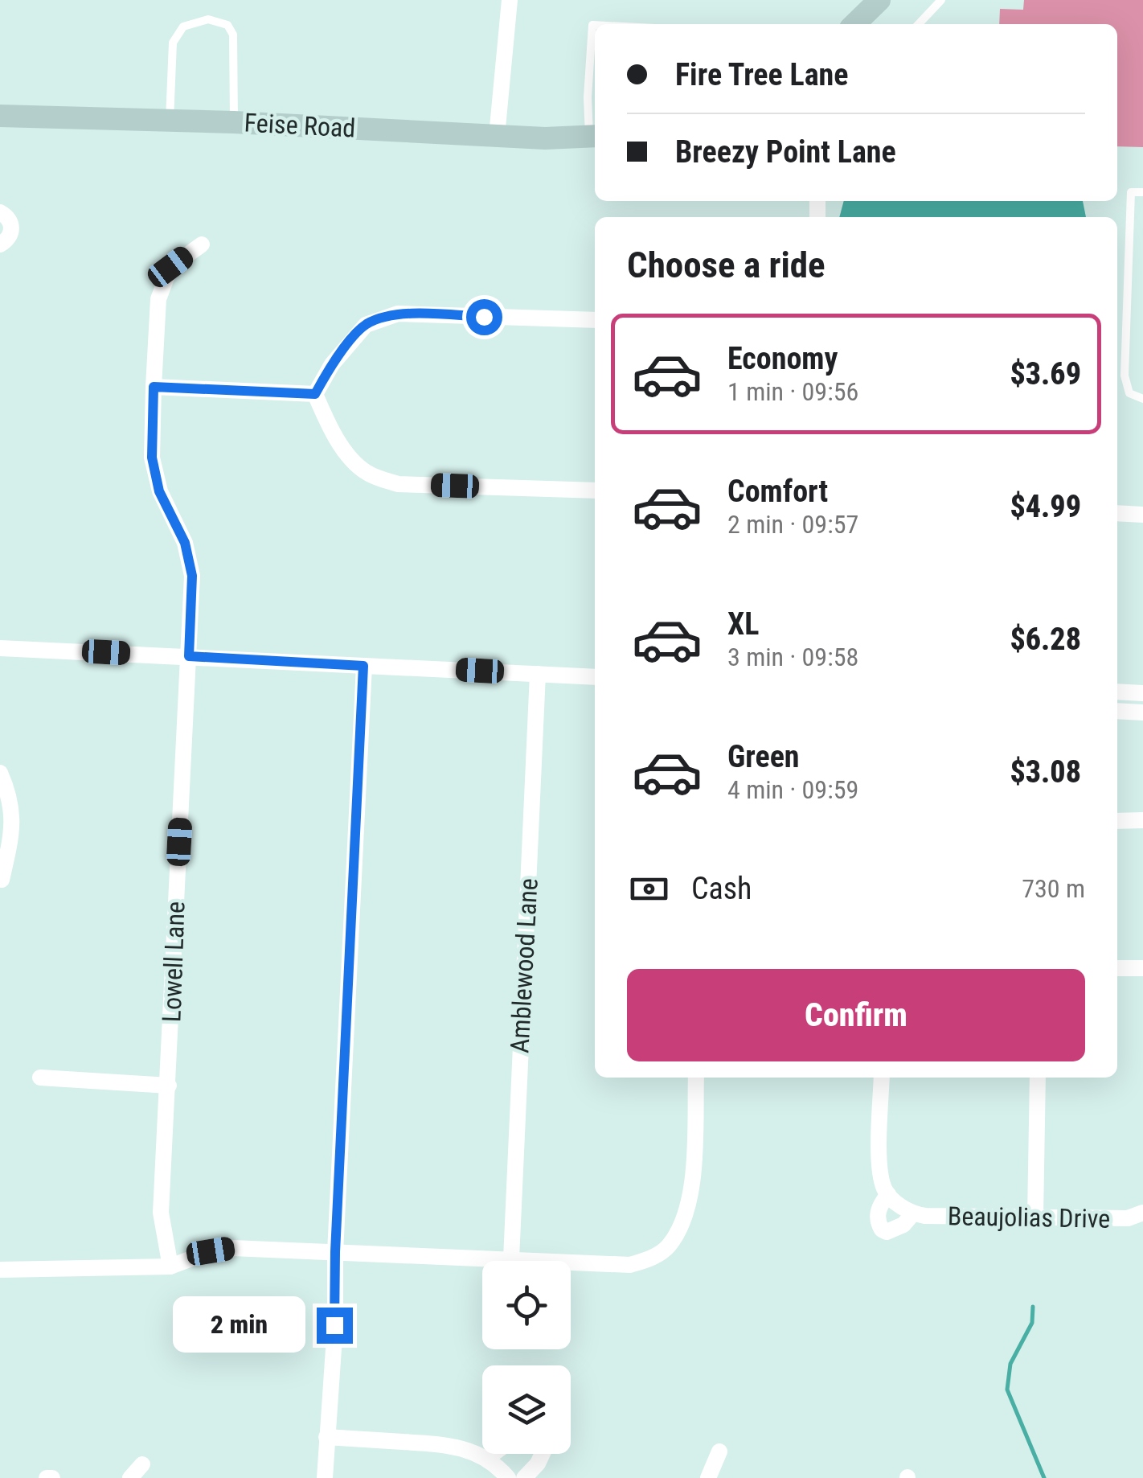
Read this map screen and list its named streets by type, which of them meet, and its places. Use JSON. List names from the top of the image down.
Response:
{
  "streets": {
    "main road": ["Feise Road"],
    "street": ["Lowell Lane", "Amblewood Lane", "Beaujolias Drive"]
  },
  "page": {
    "banner": ["Fire Tree Lane", "Breezy Point Lane"],
    "heading": "Choose a ride",
    "list": [
      {
        "name": "Economy",
        "note": "1 min · 09:56",
        "value": "$3.69"
      },
      {
        "name": "Comfort",
        "note": "2 min · 09:57",
        "value": "$4.99"
      },
      {
        "name": "XL",
        "note": "3 min · 09:58",
        "value": "$6.28"
      },
      {
        "name": "Green",
        "note": "4 min · 09:59",
        "value": "$3.08"
      }
    ],
    "pay": ["Cash", "730 m"],
    "buttons": "Confirm",
    "bubble": "2 min"
  }
}
